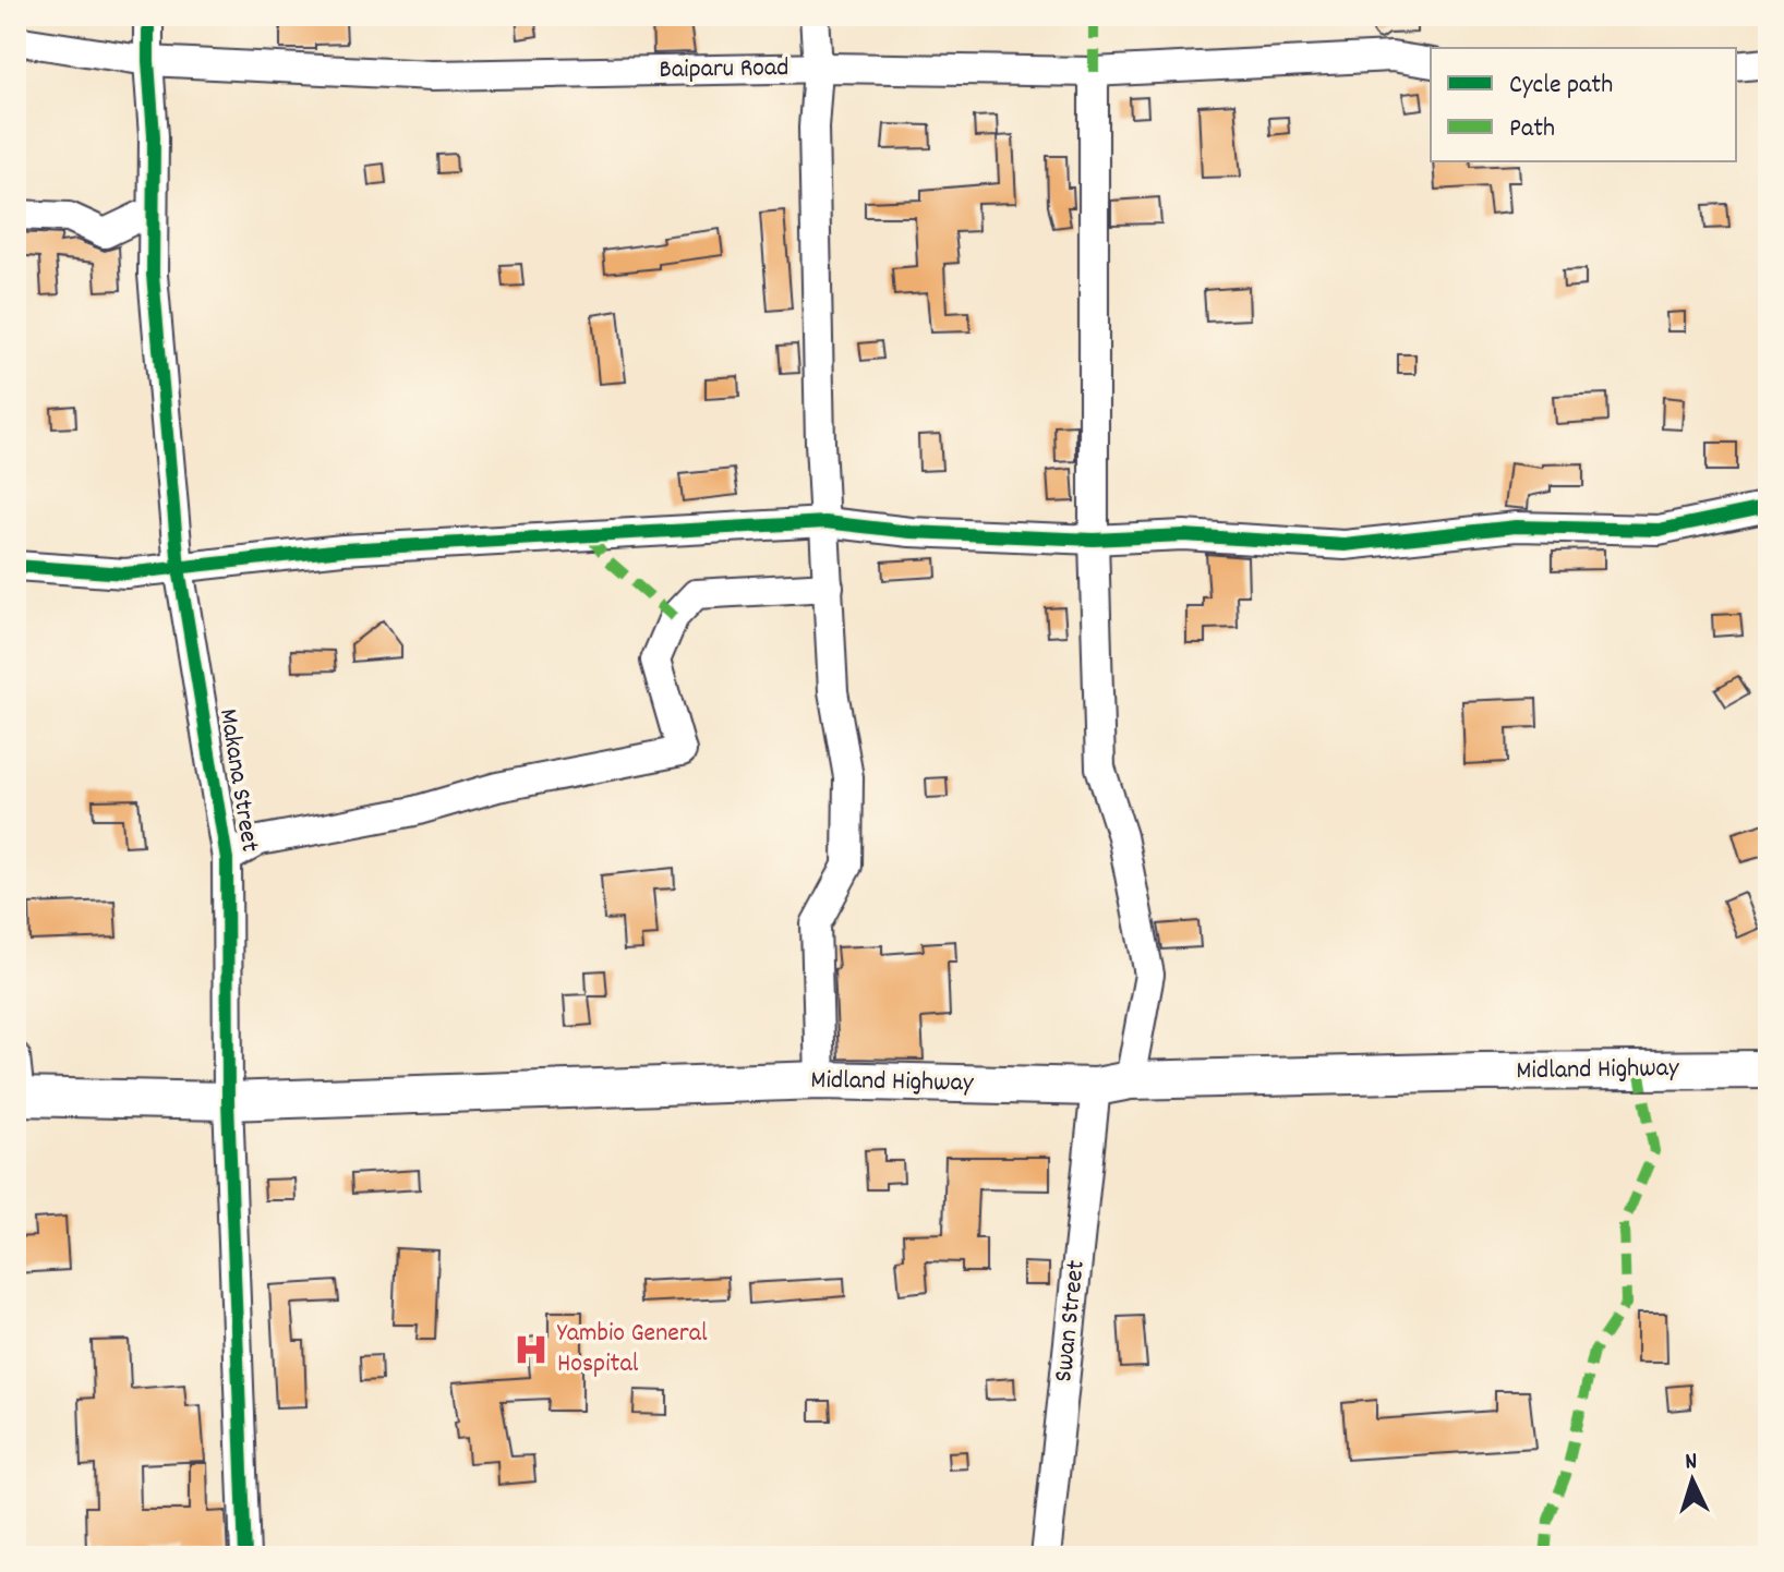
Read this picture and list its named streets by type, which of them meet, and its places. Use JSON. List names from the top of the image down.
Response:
{
  "streets": {
    "main road": ["Midland Highway"],
    "street": ["Baiparu Road", "Makana Street", "Swan Street"]
  },
  "crossings": [
    ["Baiparu Road", "Makana Street"],
    ["Baiparu Road", "Swan Street"],
    ["Makana Street", "Midland Highway"],
    ["Midland Highway", "Swan Street"]
  ],
  "places": {
    "hospital": ["Yambio General Hospital"]
  },
  "legend": ["Cycle path", "Path"],
  "north": "top"
}
